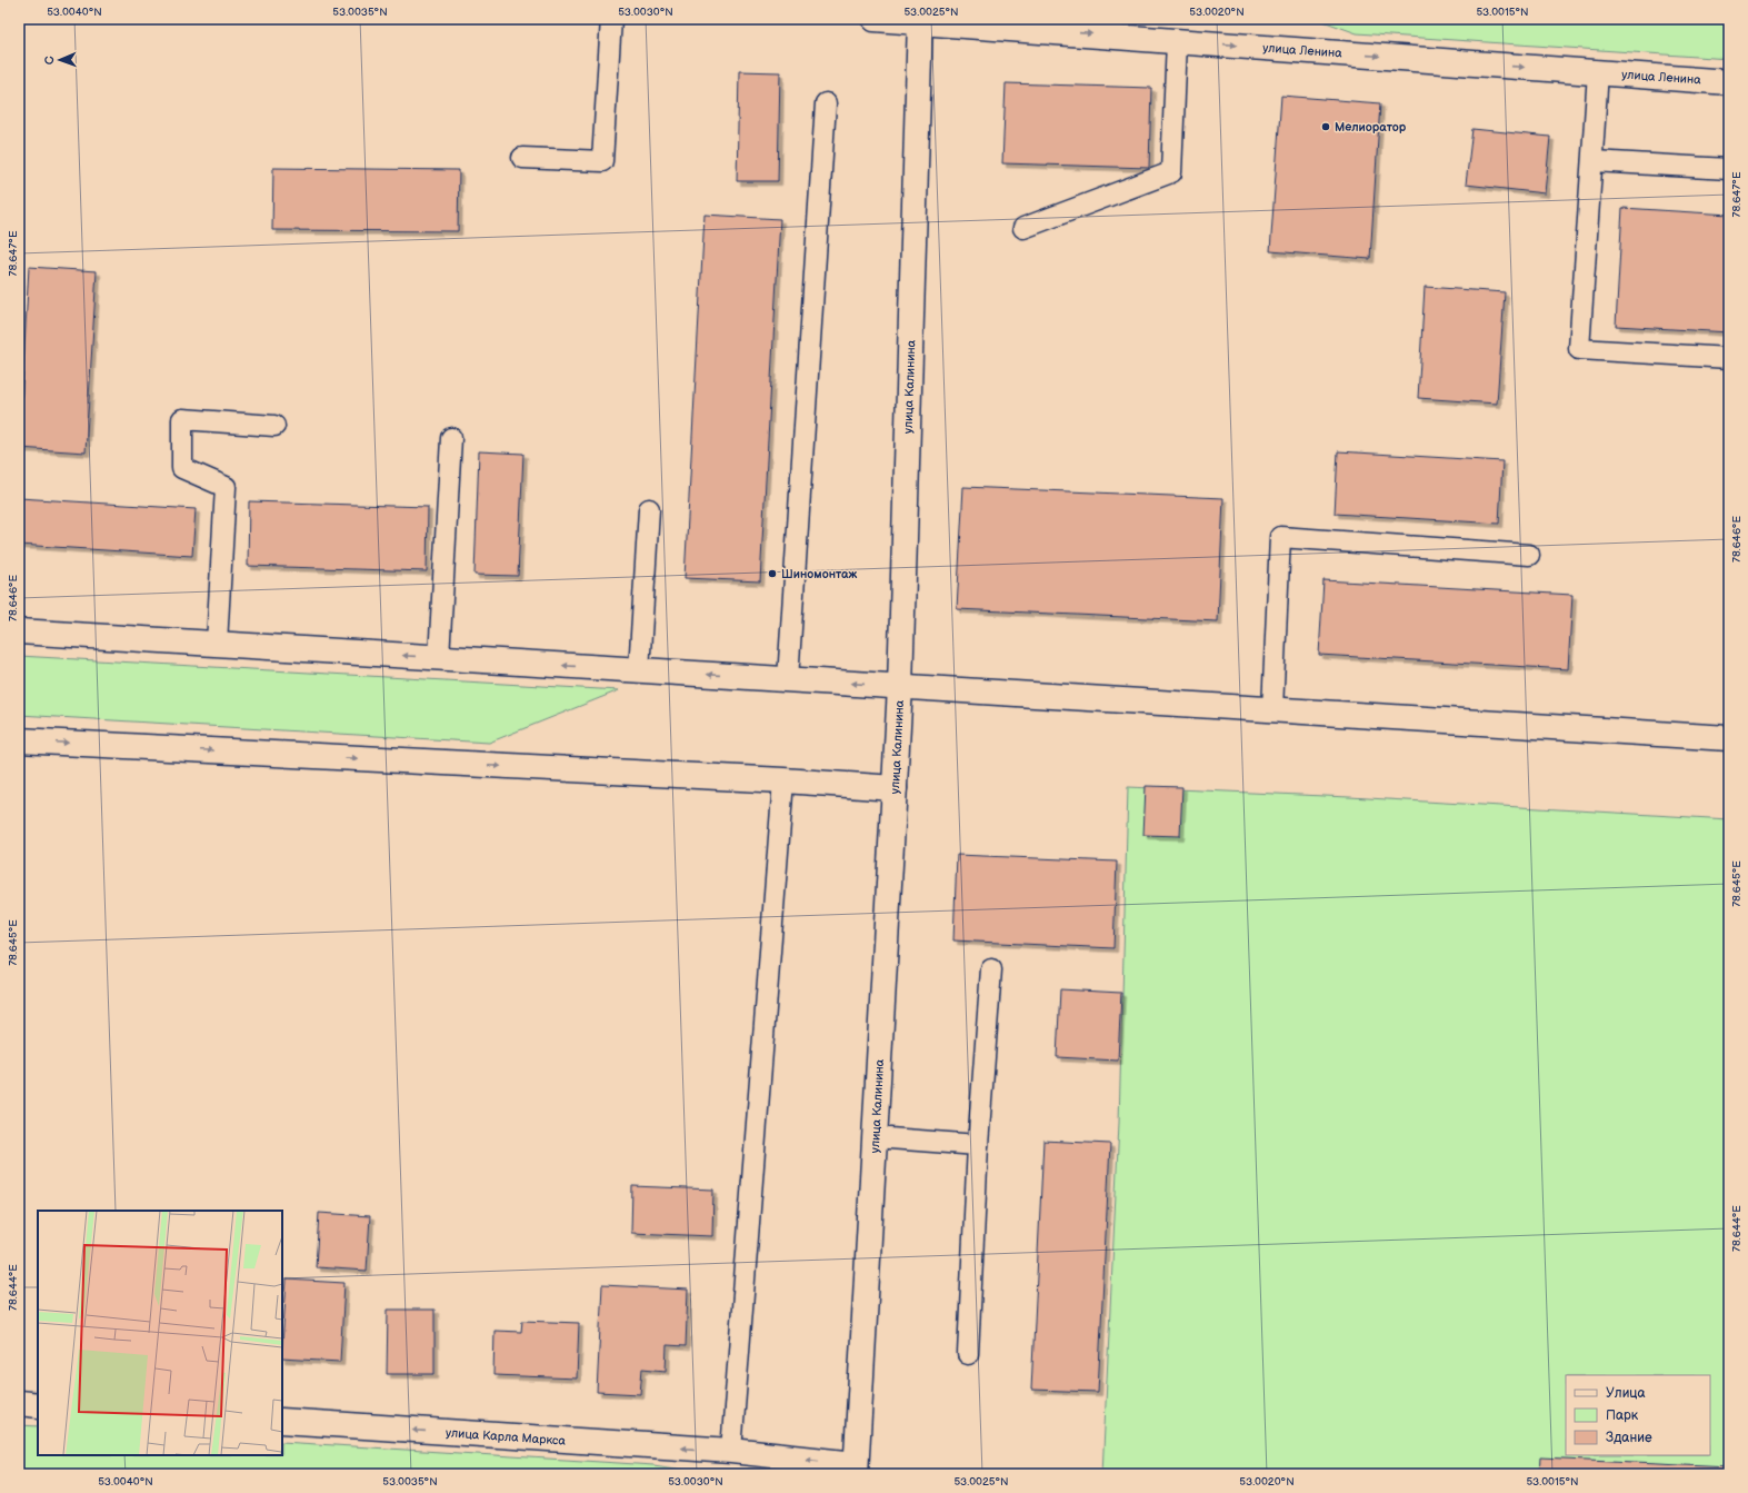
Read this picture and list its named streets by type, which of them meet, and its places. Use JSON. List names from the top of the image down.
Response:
{
  "streets": {
    "street": ["улица Ленина", "улица Калинина", "улица Карла Маркса"]
  },
  "crossings": [
    ["улица Ленина", "улица Калинина"],
    ["улица Калинина", "улица Карла Маркса"]
  ],
  "one_way": ["улица Ленина", "улица Карла Маркса"],
  "places": ["Мелиоратор", "Шиномонтаж"],
  "legend": ["Улица", "Парк", "Здание"],
  "north": "left",
  "coordinates": [
    "53.0040°N",
    "53.0035°N",
    "53.0030°N",
    "53.0025°N",
    "53.0020°N",
    "53.0015°N",
    "78.647°E",
    "78.646°E",
    "78.645°E",
    "78.644°E"
  ]
}
